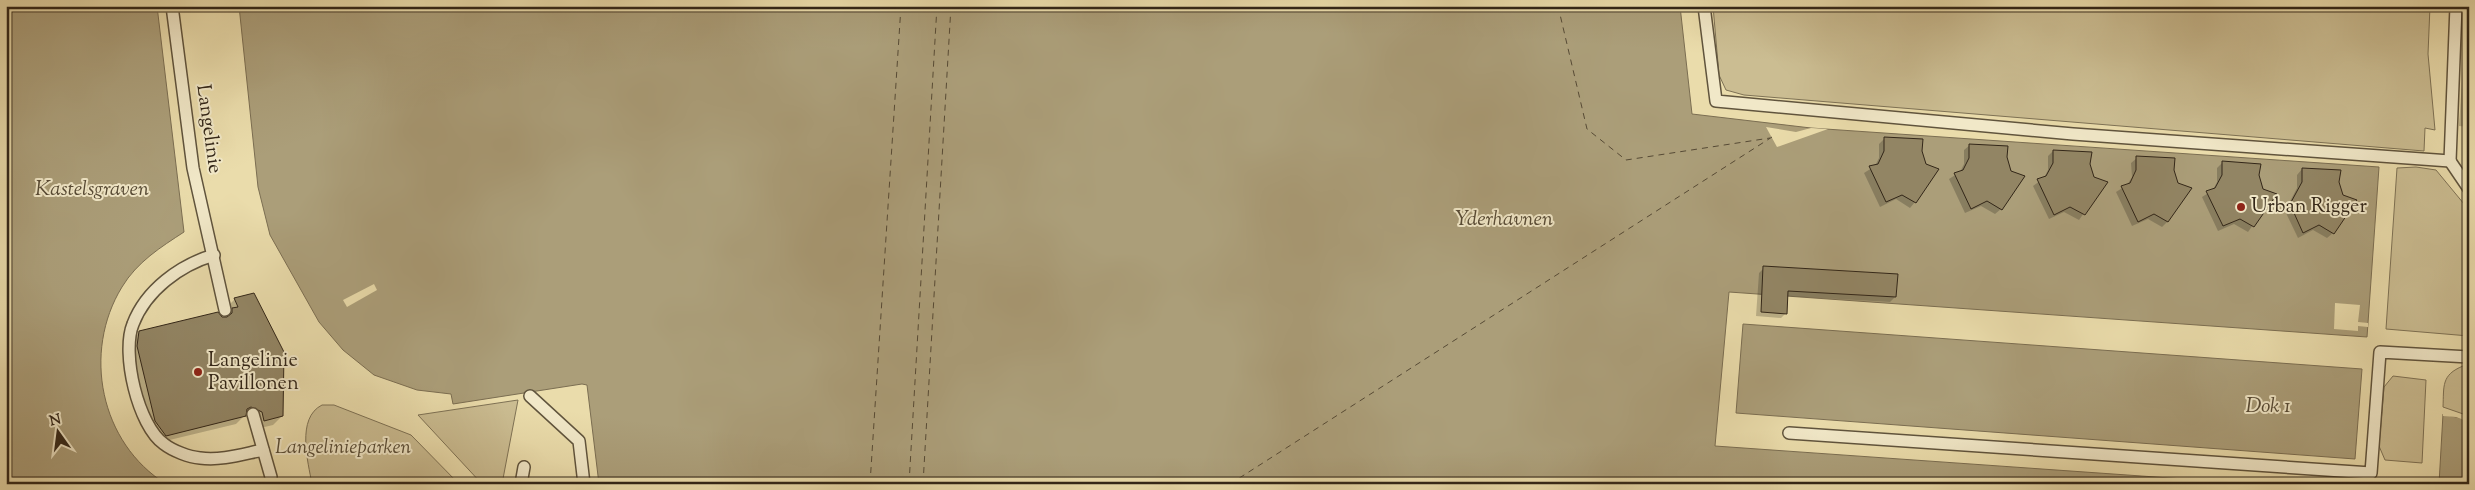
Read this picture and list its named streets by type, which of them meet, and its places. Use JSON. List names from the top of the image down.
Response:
{
  "streets": {
    "lane": ["Langelinie"]
  },
  "water": ["Kastelsgraven", "Yderhavnen", "Dok 1"],
  "parks": ["Langelinieparken"],
  "places": ["Urban Rigger", "Langelinie Pavillonen"],
  "north": "top"
}
